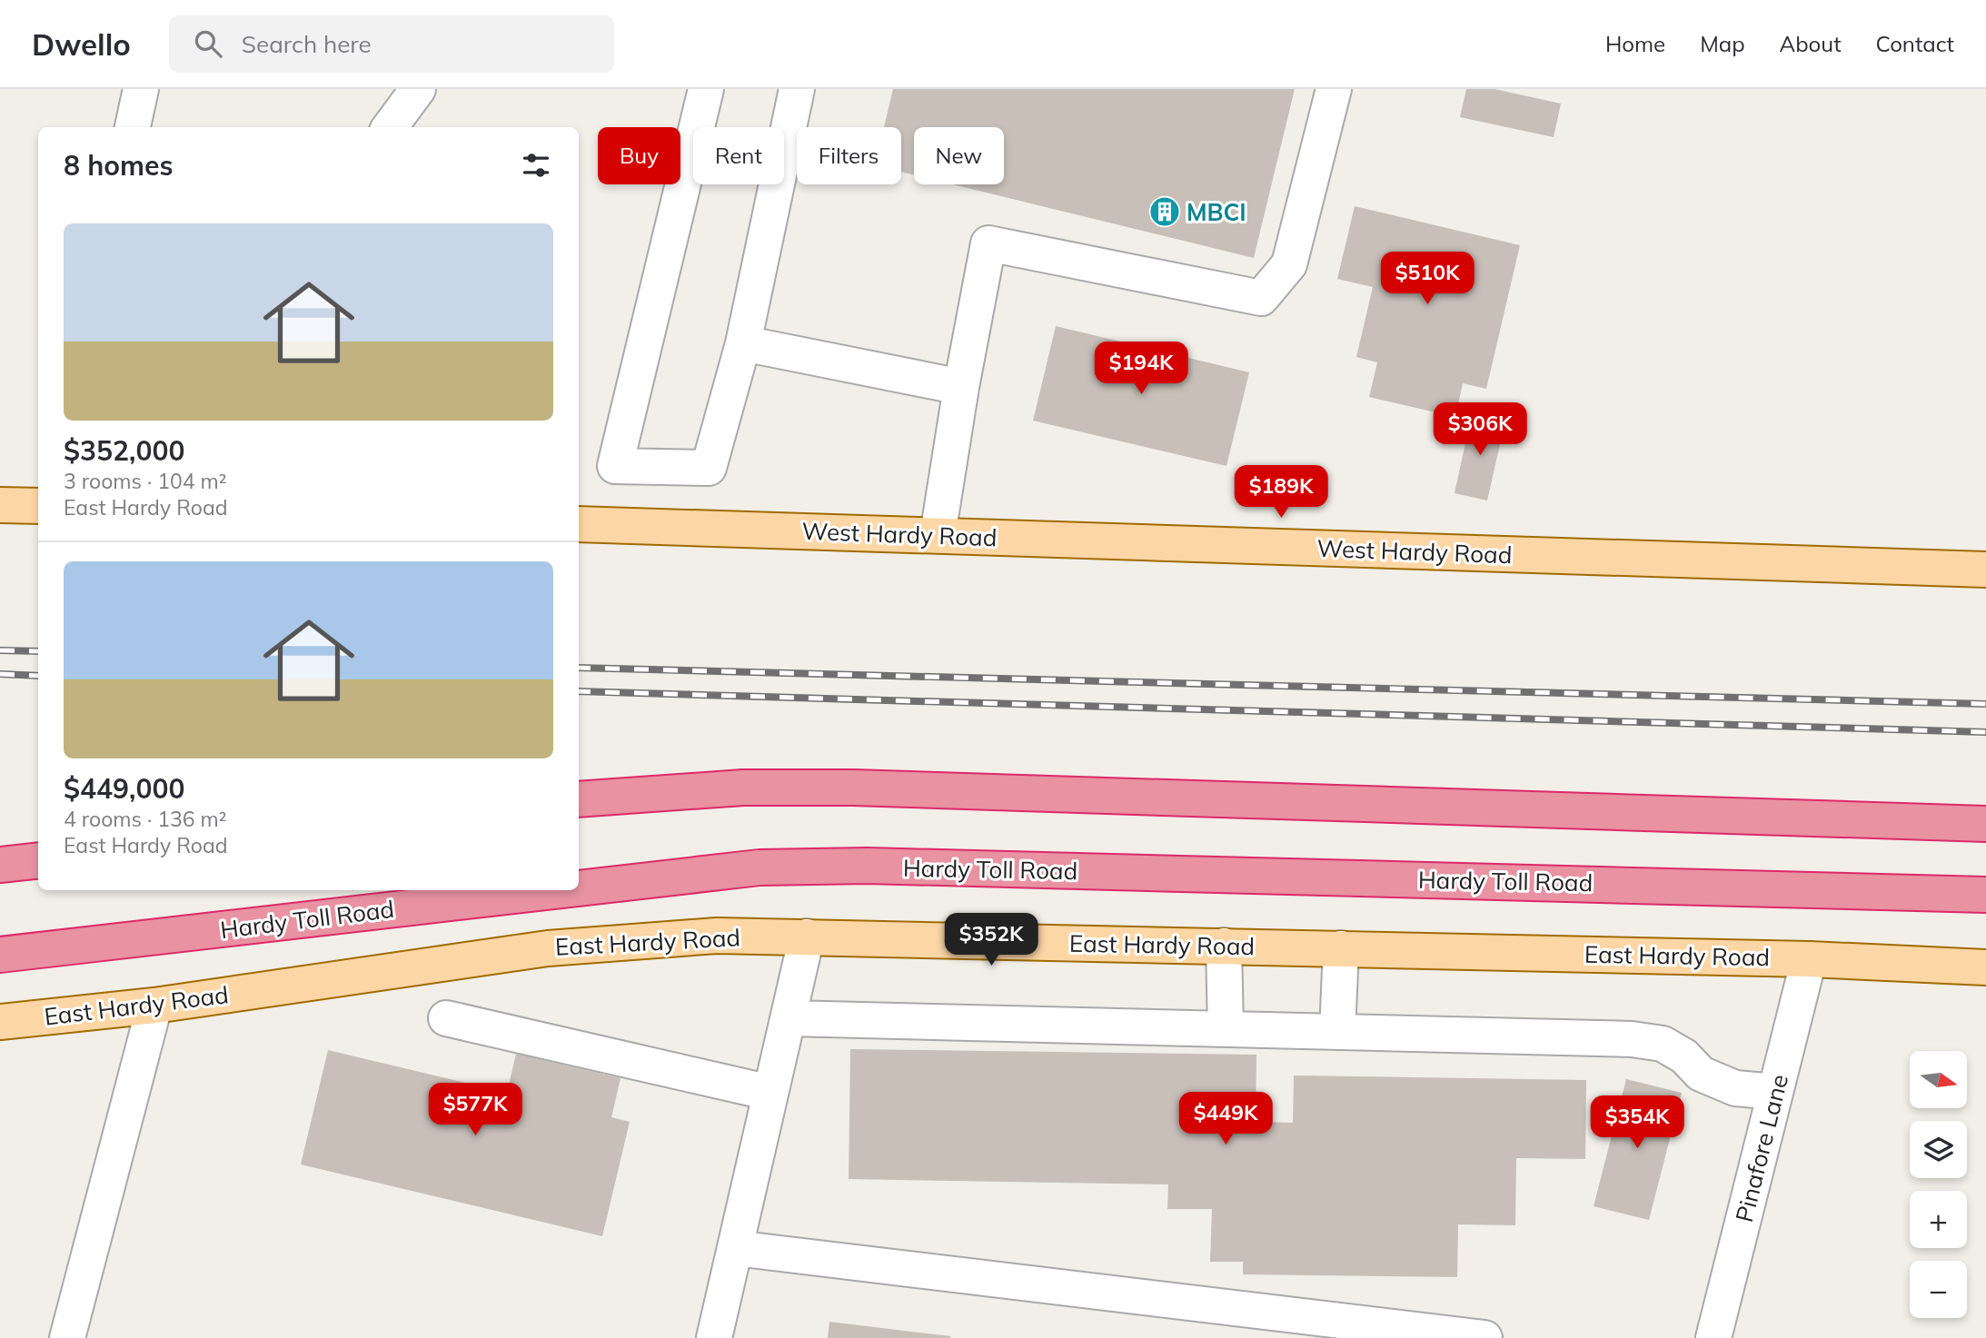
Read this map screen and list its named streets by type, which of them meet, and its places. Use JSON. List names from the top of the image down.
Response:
{
  "streets": {
    "highway": ["Hardy Toll Road"],
    "main road": ["West Hardy Road", "East Hardy Road"],
    "street": ["Pinafore Lane"]
  },
  "crossings": [
    ["East Hardy Road", "Pinafore Lane"]
  ],
  "places": {
    "building": ["MBCI"]
  },
  "north": "right",
  "page": {
    "header": "Dwello",
    "search": "Search here",
    "nav": [
      "Home",
      "Map",
      "About",
      "Contact"
    ],
    "chip": [
      "Buy",
      "Rent",
      "Filters",
      "New"
    ],
    "heading": "8 homes",
    "list": [
      {
        "name": "$352,000",
        "note": "3 rooms · 104 m² · East Hardy Road"
      },
      {
        "name": "$449,000",
        "note": "4 rooms · 136 m² · East Hardy Road"
      }
    ],
    "price": [
      "$510K",
      "$194K",
      "$306K",
      "$189K",
      "$352K",
      "$577K",
      "$449K",
      "$354K"
    ],
    "map_buttons": ["+", "−"]
  }
}
